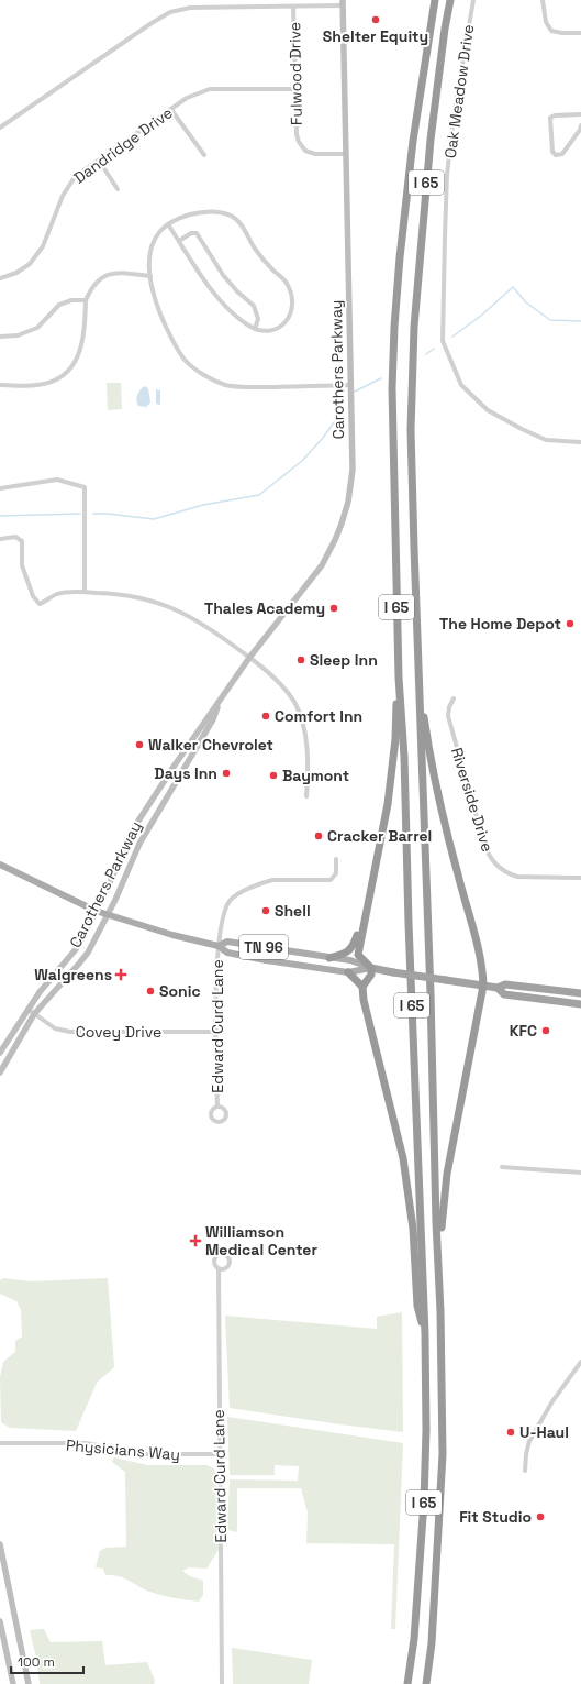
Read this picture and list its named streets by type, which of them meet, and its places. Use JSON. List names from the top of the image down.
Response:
{
  "streets": {
    "highway": ["I 65"],
    "main road": ["Carothers Parkway", "TN 96"],
    "street": [
      "Fulwood Drive",
      "Oak Meadow Drive",
      "Dandridge Drive",
      "Riverside Drive",
      "Edward Curd Lane",
      "Covey Drive",
      "Physicians Way"
    ]
  },
  "crossings": [
    ["Fulwood Drive", "Dandridge Drive"],
    ["Fulwood Drive", "Carothers Parkway"],
    ["Carothers Parkway", "TN 96"],
    ["Carothers Parkway", "Covey Drive"],
    ["TN 96", "Edward Curd Lane"],
    ["Edward Curd Lane", "Covey Drive"],
    ["Edward Curd Lane", "Physicians Way"]
  ],
  "places": {
    "other": [
      "Shelter Equity",
      "Thales Academy",
      "The Home Depot",
      "Sleep Inn",
      "Comfort Inn",
      "Walker Chevrolet",
      "Days Inn",
      "Baymont",
      "Cracker Barrel",
      "Shell",
      "Sonic",
      "KFC",
      "U-Haul",
      "Fit Studio"
    ],
    "health": ["Walgreens", "Williamson Medical Center"]
  },
  "scale_bar": "100 m"
}
